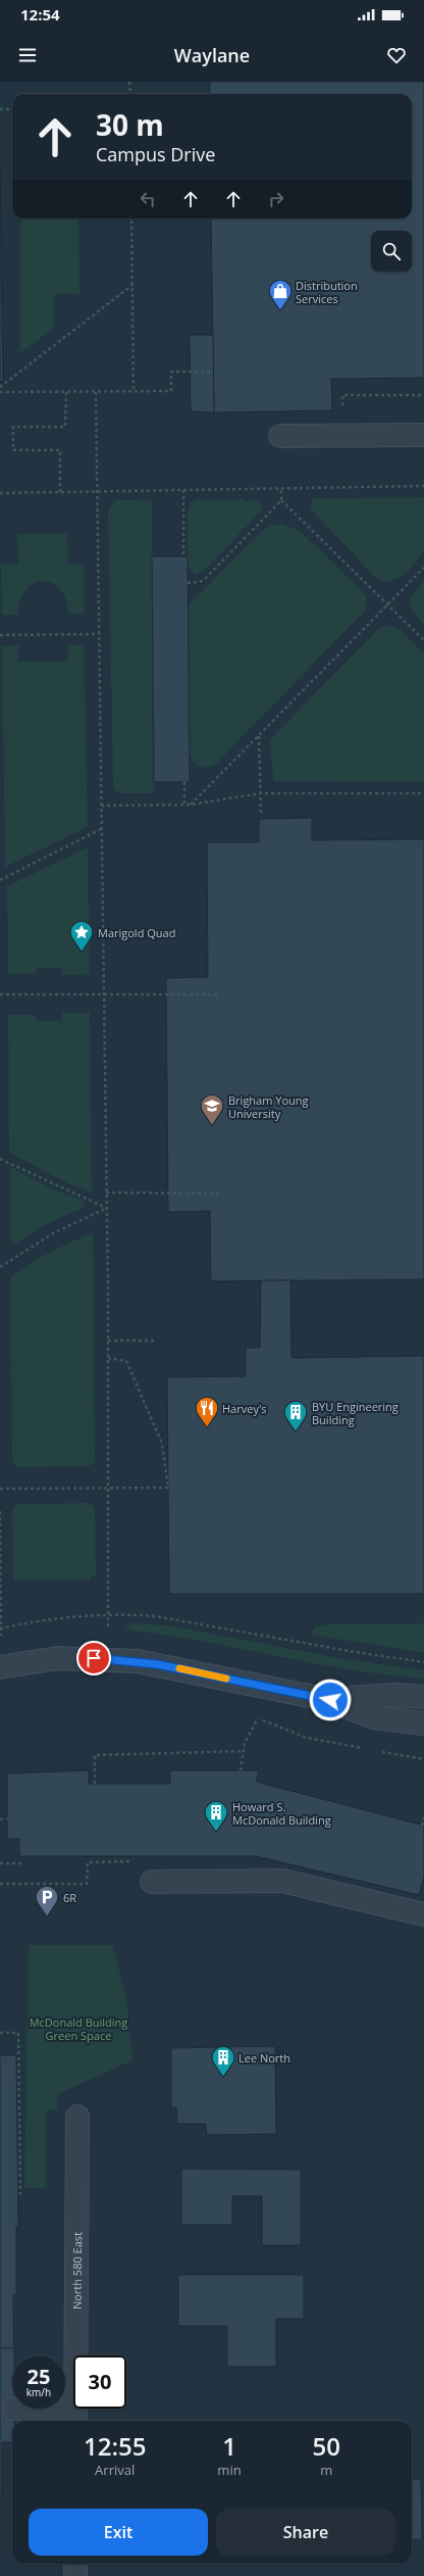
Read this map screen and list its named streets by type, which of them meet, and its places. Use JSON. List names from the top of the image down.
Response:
{
  "streets": {
    "street": ["North 580 East"]
  },
  "parks": ["McDonald Building Green Space"],
  "places": {
    "shop": ["Distribution Services"],
    "place": ["Marigold Quad"],
    "school or university": ["Brigham Young University"],
    "restaurant": ["Harvey's"],
    "building": ["BYU Engineering Building", "Howard S. McDonald Building", "Lee North"],
    "parking": ["6R"]
  },
  "page": {
    "status": "12:54",
    "header": "Waylane",
    "turn": ["30 m", "Campus Drive"],
    "speed": "25 km/h",
    "limit": "30",
    "eta": [
      "12:55",
      "Arrival",
      "1",
      "min",
      "50",
      "m"
    ],
    "buttons": ["Exit", "Share"]
  }
}
